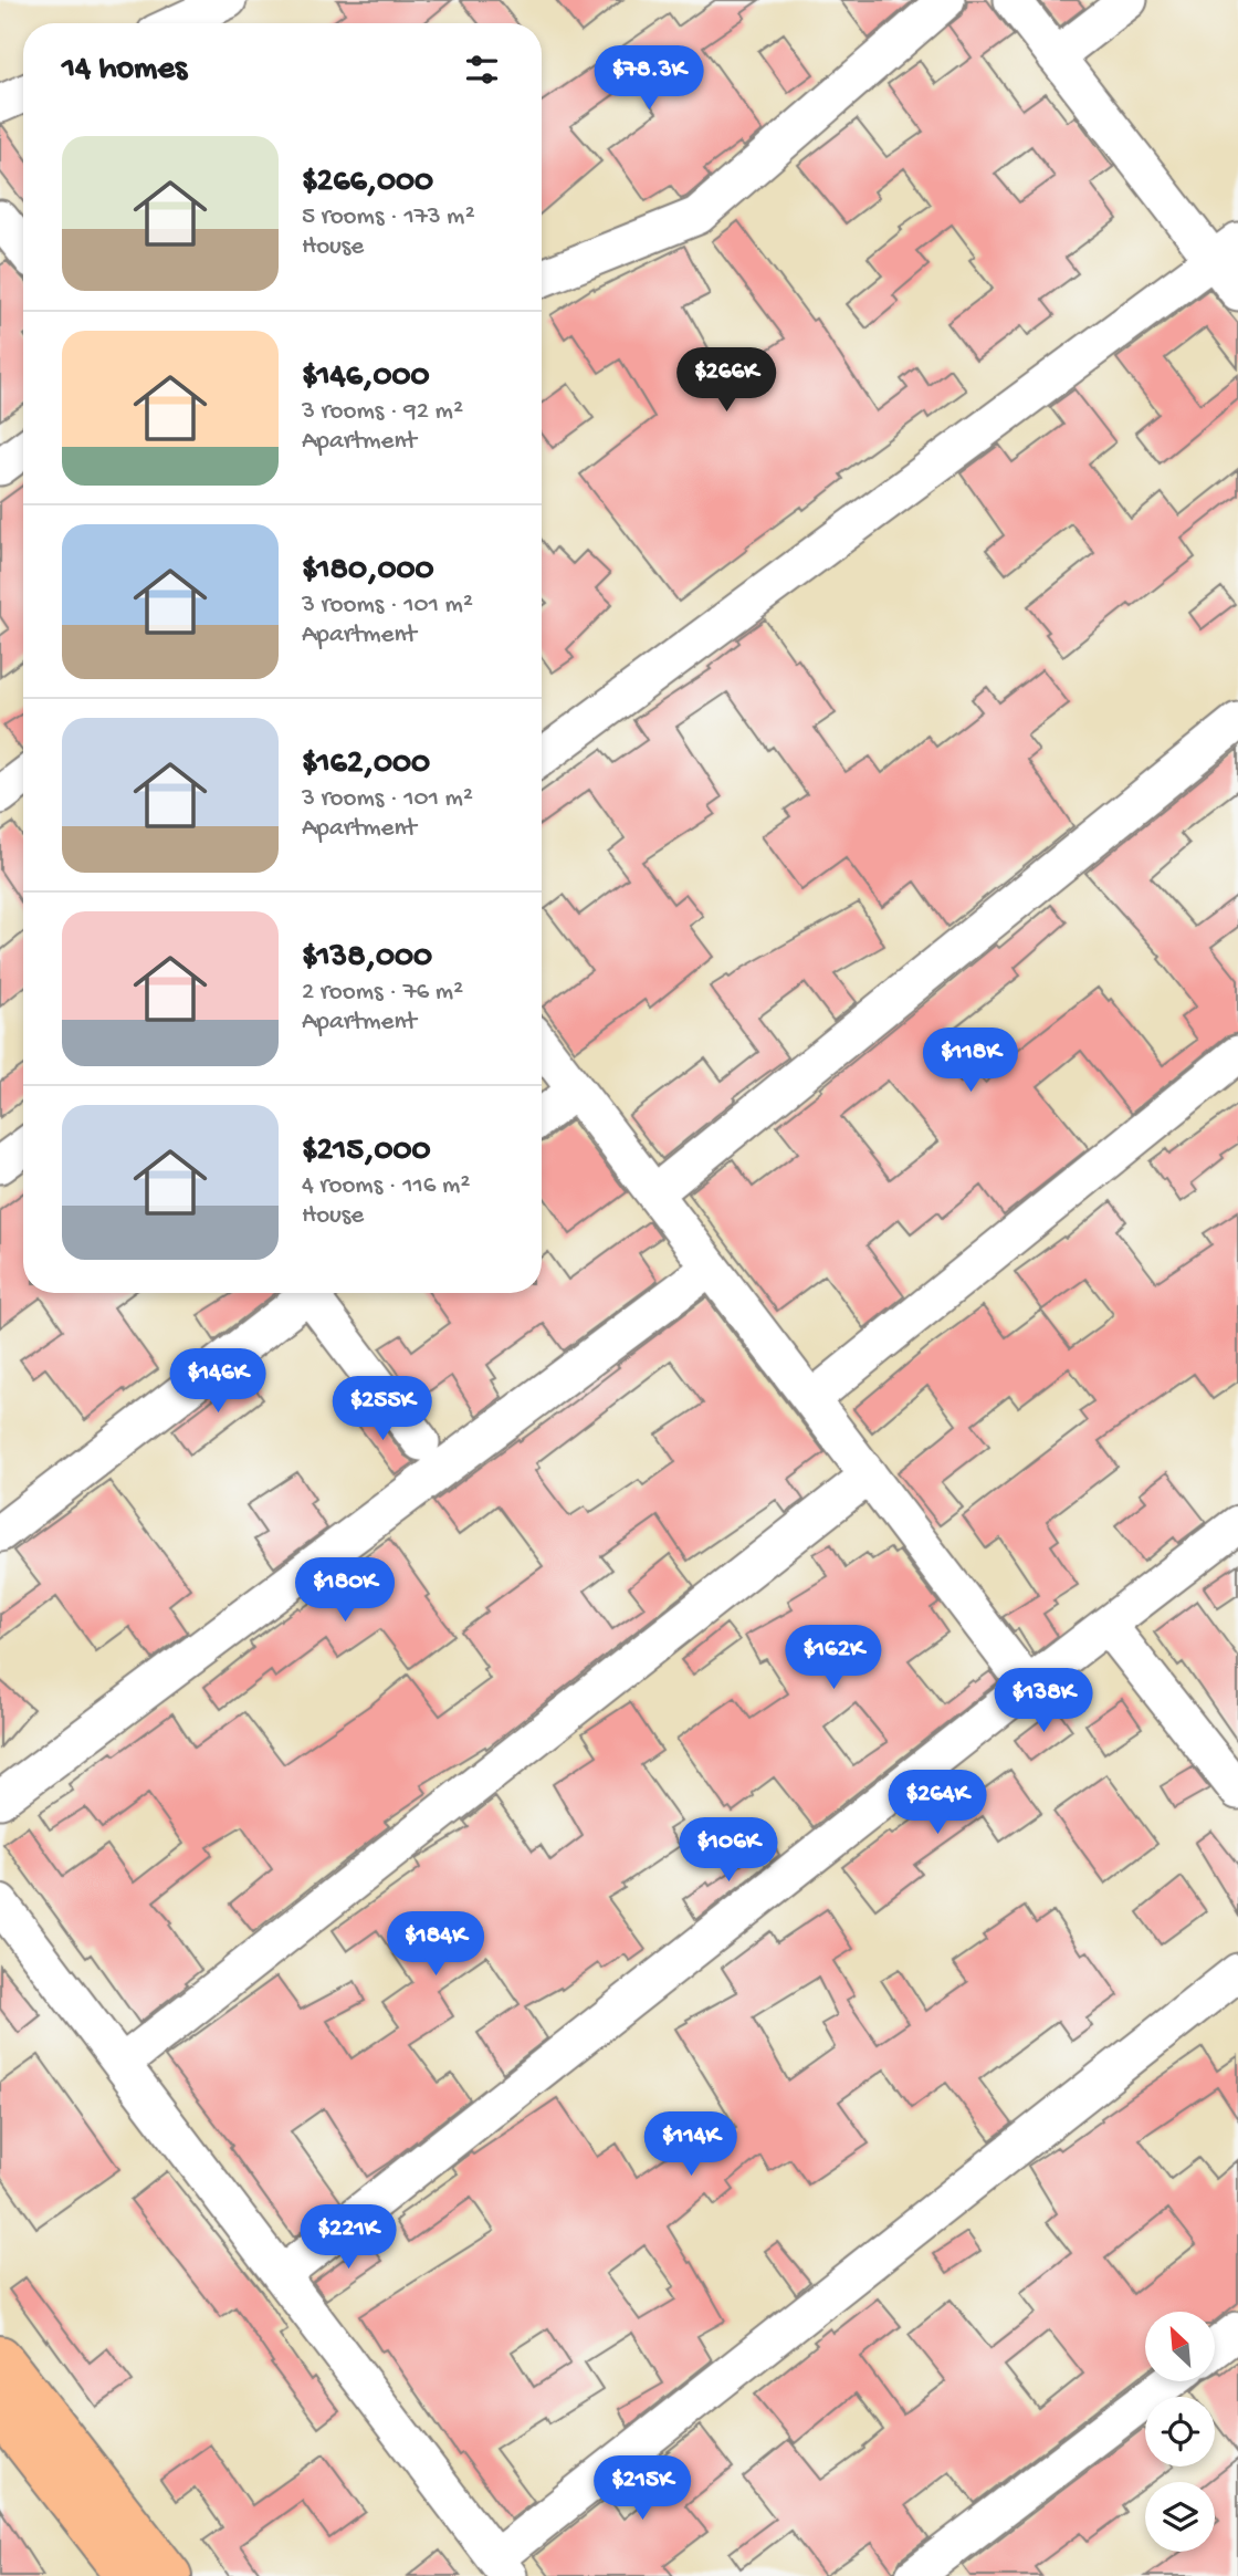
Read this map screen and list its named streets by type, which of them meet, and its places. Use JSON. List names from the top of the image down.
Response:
{
  "north": "top left",
  "page": {
    "heading": "14 homes",
    "price": [
      "$78.3K",
      "$266K",
      "$118K",
      "$146K",
      "$255K",
      "$180K",
      "$162K",
      "$138K",
      "$264K",
      "$106K",
      "$184K",
      "$114K",
      "$221K",
      "$215K"
    ],
    "list": [
      {
        "name": "$266,000",
        "note": "5 rooms · 173 m² · House"
      },
      {
        "name": "$146,000",
        "note": "3 rooms · 92 m² · Apartment"
      },
      {
        "name": "$180,000",
        "note": "3 rooms · 101 m² · Apartment"
      },
      {
        "name": "$162,000",
        "note": "3 rooms · 101 m² · Apartment"
      },
      {
        "name": "$138,000",
        "note": "2 rooms · 76 m² · Apartment"
      },
      {
        "name": "$215,000",
        "note": "4 rooms · 116 m² · House"
      }
    ]
  }
}
